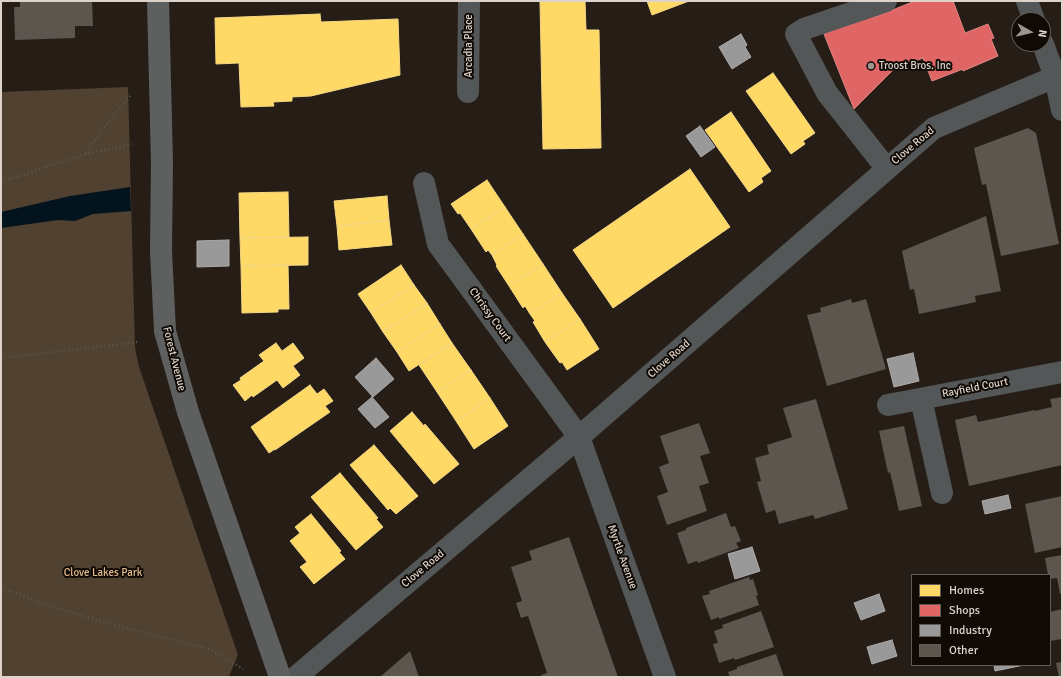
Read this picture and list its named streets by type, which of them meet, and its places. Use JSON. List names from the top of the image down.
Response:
{
  "streets": {
    "main road": ["Forest Avenue"],
    "street": [
      "Arcadia Place",
      "Clove Road",
      "Chrissy Court",
      "Rayfield Court",
      "Myrtle Avenue"
    ]
  },
  "crossings": [
    ["Clove Road", "Chrissy Court"],
    ["Clove Road", "Myrtle Avenue"],
    ["Chrissy Court", "Myrtle Avenue"]
  ],
  "parks": ["Clove Lakes Park"],
  "places": ["Troost Bros. Inc"],
  "legend": [
    "Homes",
    "Shops",
    "Industry",
    "Other"
  ],
  "north": "right"
}
